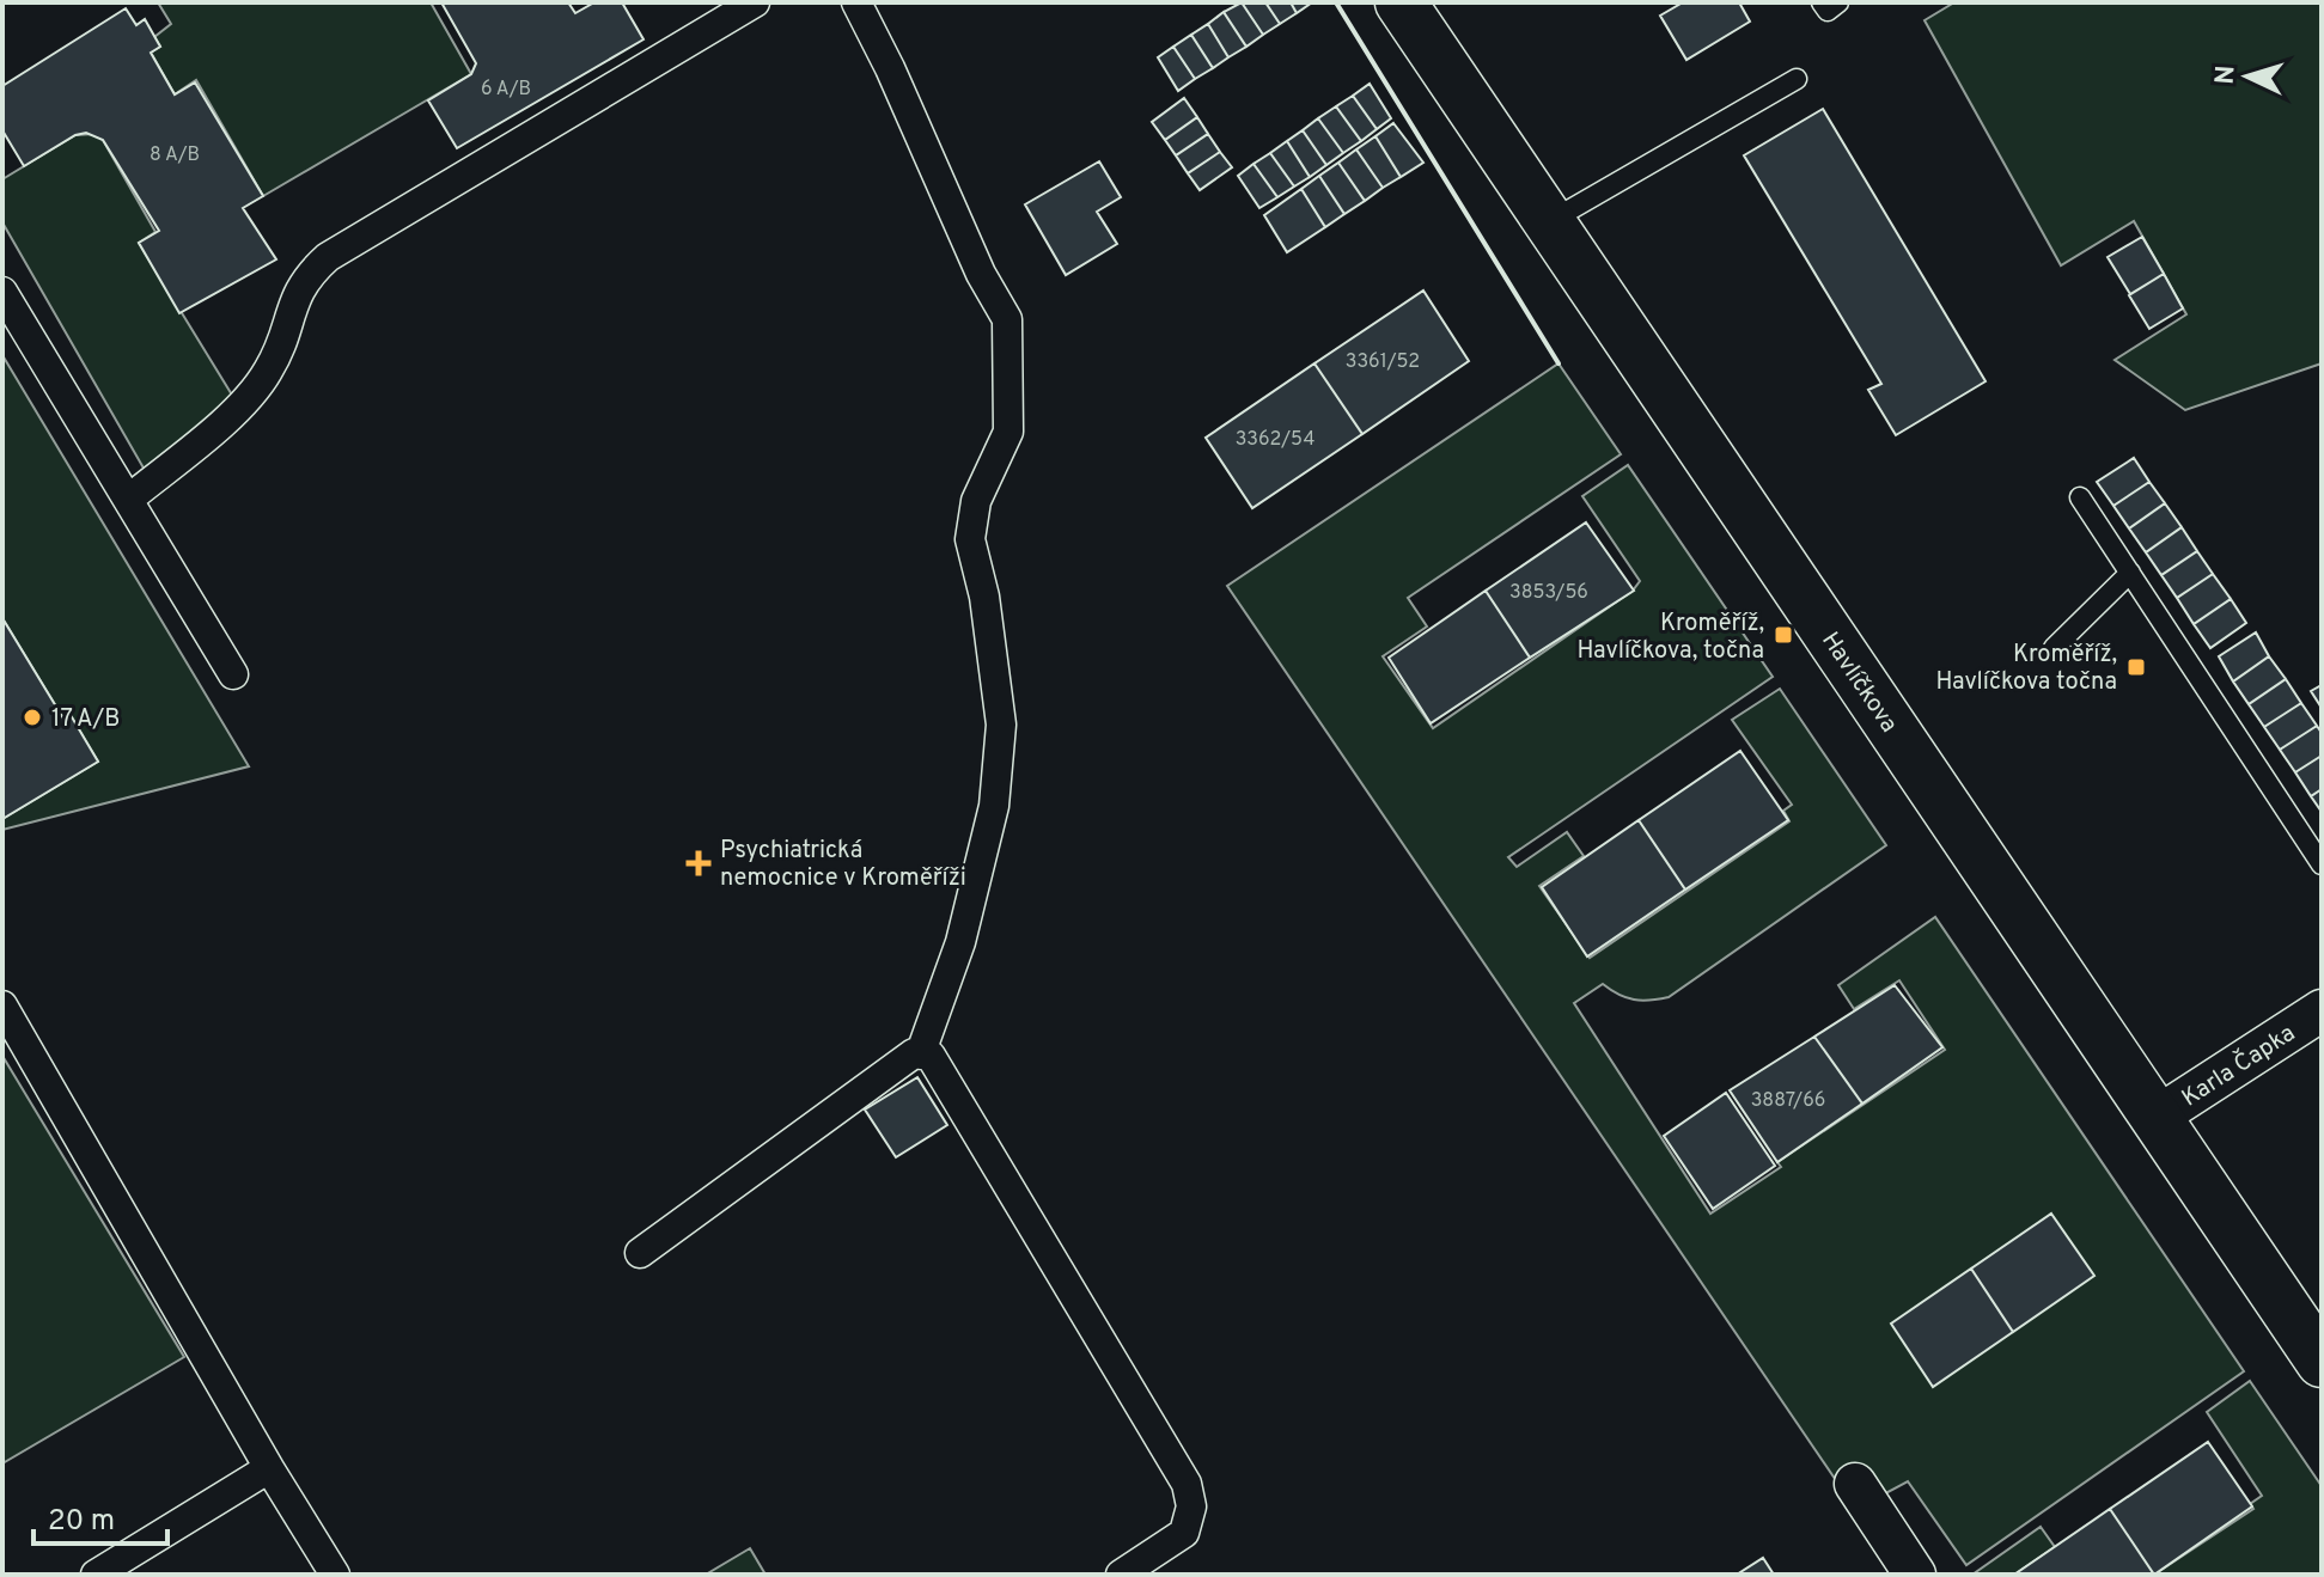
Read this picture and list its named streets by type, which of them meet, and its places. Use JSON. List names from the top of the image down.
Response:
{
  "streets": {
    "street": ["Havlíčkova", "Karla Čapka"]
  },
  "crossings": [
    ["Havlíčkova", "Karla Čapka"]
  ],
  "places": {
    "transit": ["Kroměříž, Havlíčkova, točna", "Kroměříž, Havlíčkova točna"],
    "other": ["17 A/B"],
    "health": ["Psychiatrická nemocnice v Kroměříži"]
  },
  "house_numbers": [
    "6 A/B",
    "8 A/B",
    "3361/52",
    "3362/54",
    "3853/56",
    "3887/66"
  ],
  "scale_bar": "20 m",
  "north": "left"
}
